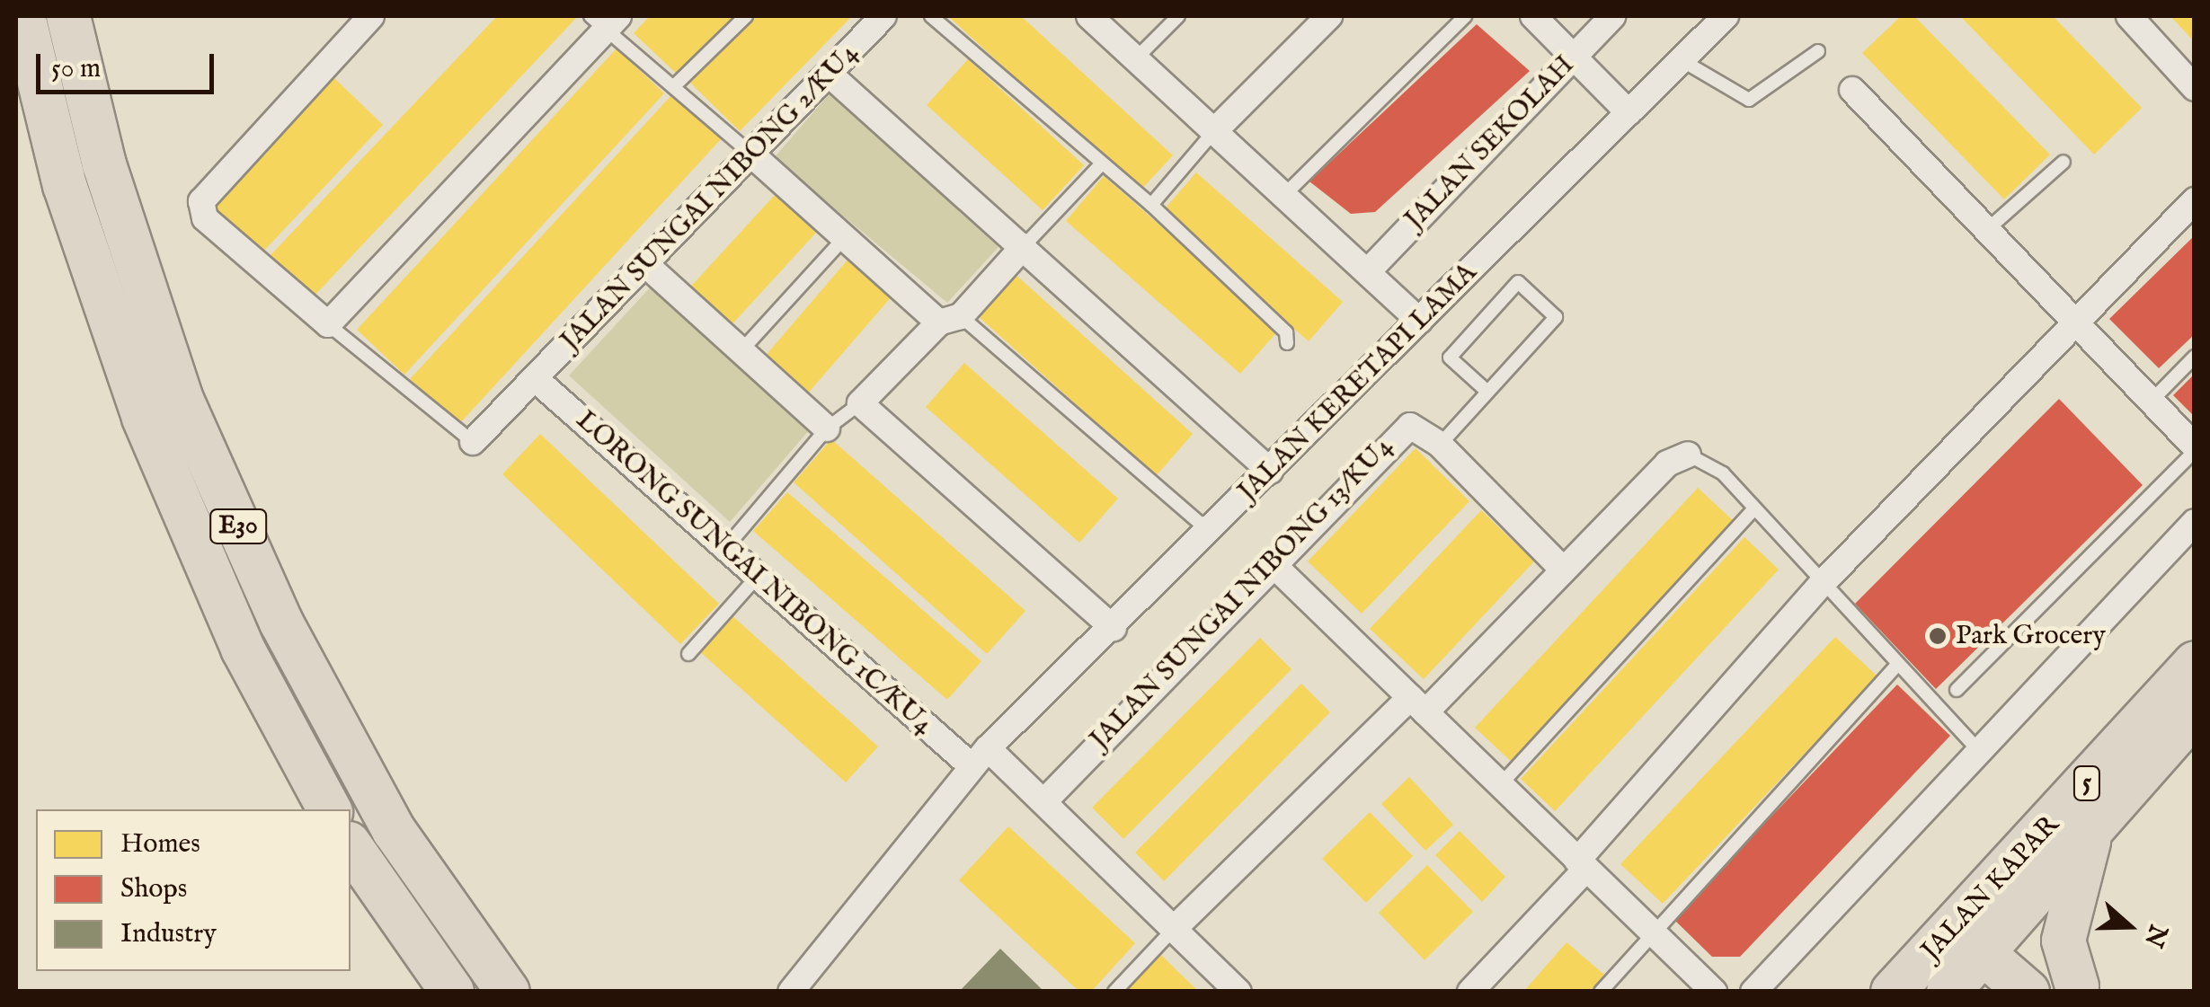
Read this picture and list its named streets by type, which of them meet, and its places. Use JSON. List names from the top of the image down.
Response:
{
  "streets": {
    "highway": ["E30", "5", "JALAN KAPAR"],
    "street": [
      "JALAN SEKOLAH",
      "JALAN SUNGAI NIBONG 2/KU4",
      "JALAN KERETAPI LAMA",
      "LORONG SUNGAI NIBONG 1C/KU4",
      "JALAN SUNGAI NIBONG 13/KU4"
    ]
  },
  "crossings": [
    ["JALAN SUNGAI NIBONG 2/KU4", "LORONG SUNGAI NIBONG 1C/KU4"],
    ["JALAN KERETAPI LAMA", "LORONG SUNGAI NIBONG 1C/KU4"],
    ["LORONG SUNGAI NIBONG 1C/KU4", "JALAN SUNGAI NIBONG 13/KU4"]
  ],
  "places": ["Park Grocery"],
  "legend": ["Homes", "Shops", "Industry"],
  "scale_bar": "50 m",
  "north": "right"
}
